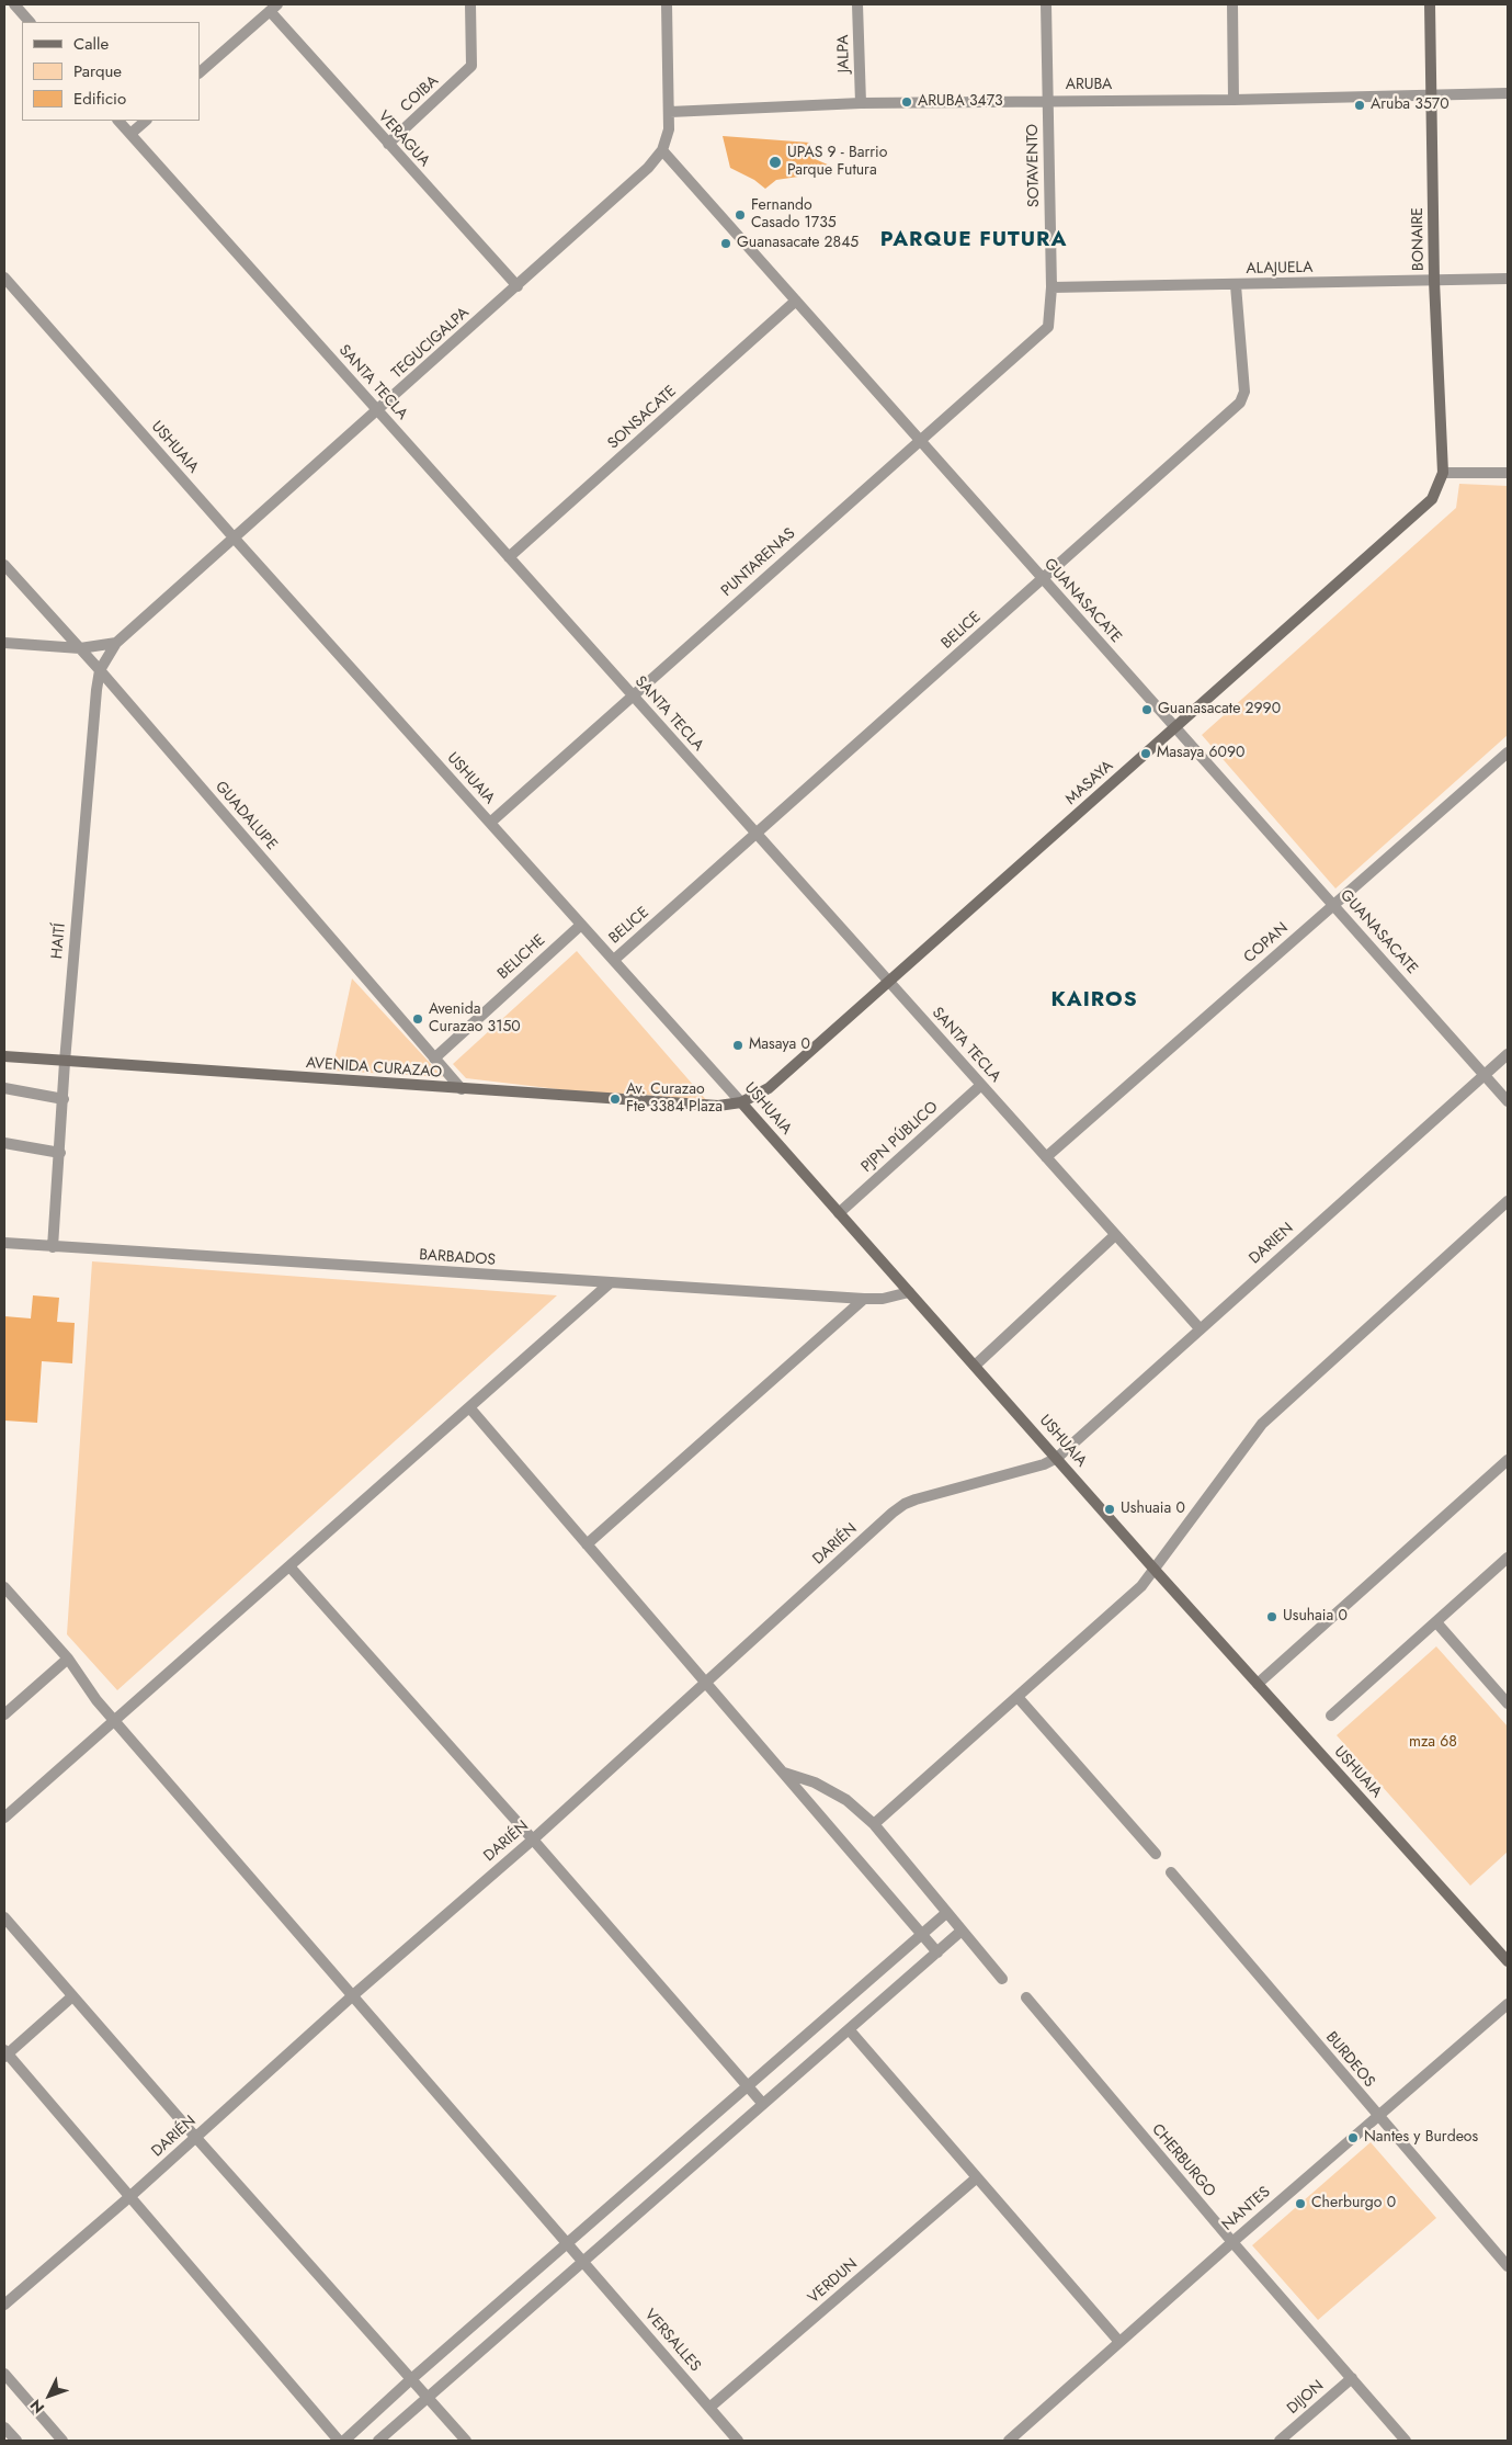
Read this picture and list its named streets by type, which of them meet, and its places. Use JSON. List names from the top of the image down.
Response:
{
  "streets": {
    "street": [
      "JALPA",
      "ARUBA",
      "COIBA",
      "VERAGUA",
      "SOTAVENTO",
      "BONAIRE",
      "ALAJUELA",
      "TEGUCIGALPA",
      "SANTA TECLA",
      "SONSACATE",
      "USHUAIA",
      "PUNTARENAS",
      "GUANASACATE",
      "BELICE",
      "MASAYA",
      "GUADALUPE",
      "HAITÍ",
      "COPAN",
      "BELICHE",
      "AVENIDA CURAZAO",
      "PJPN PÚBLICO",
      "DARIEN",
      "BARBADOS",
      "DARIÉN",
      "BURDEOS",
      "CHERBURGO",
      "NANTES",
      "VERDUN",
      "VERSALLES",
      "DIJON"
    ]
  },
  "crossings": [
    ["JALPA", "ARUBA"],
    ["ARUBA", "SOTAVENTO"],
    ["ARUBA", "BONAIRE"],
    ["COIBA", "VERAGUA"],
    ["VERAGUA", "TEGUCIGALPA"],
    ["SOTAVENTO", "ALAJUELA"],
    ["SOTAVENTO", "PUNTARENAS"],
    ["BONAIRE", "ALAJUELA"],
    ["BONAIRE", "MASAYA"],
    ["ALAJUELA", "BELICE"],
    ["TEGUCIGALPA", "SANTA TECLA"],
    ["TEGUCIGALPA", "USHUAIA"],
    ["TEGUCIGALPA", "GUANASACATE"],
    ["TEGUCIGALPA", "HAITÍ"],
    ["SANTA TECLA", "SONSACATE"],
    ["SANTA TECLA", "PUNTARENAS"],
    ["SANTA TECLA", "BELICE"],
    ["SANTA TECLA", "MASAYA"],
    ["SANTA TECLA", "COPAN"],
    ["SANTA TECLA", "PJPN PÚBLICO"],
    ["SANTA TECLA", "DARIEN"],
    ["SONSACATE", "GUANASACATE"],
    ["USHUAIA", "PUNTARENAS"],
    ["USHUAIA", "BELICE"],
    ["USHUAIA", "MASAYA"],
    ["USHUAIA", "BELICHE"],
    ["USHUAIA", "AVENIDA CURAZAO"],
    ["USHUAIA", "PJPN PÚBLICO"],
    ["USHUAIA", "DARIEN"],
    ["USHUAIA", "BARBADOS"],
    ["USHUAIA", "DARIÉN"],
    ["PUNTARENAS", "GUANASACATE"],
    ["GUANASACATE", "BELICE"],
    ["GUANASACATE", "MASAYA"],
    ["GUANASACATE", "COPAN"],
    ["GUANASACATE", "DARIEN"],
    ["MASAYA", "AVENIDA CURAZAO"],
    ["GUADALUPE", "HAITÍ"],
    ["GUADALUPE", "BELICHE"],
    ["GUADALUPE", "AVENIDA CURAZAO"],
    ["HAITÍ", "AVENIDA CURAZAO"],
    ["HAITÍ", "BARBADOS"],
    ["DARIEN", "DARIÉN"],
    ["DARIÉN", "VERSALLES"],
    ["BURDEOS", "NANTES"],
    ["CHERBURGO", "NANTES"],
    ["CHERBURGO", "DIJON"],
    ["VERDUN", "VERSALLES"]
  ],
  "districts": ["PARQUE FUTURA", "KAIROS"],
  "parks": ["mza 68"],
  "places": [
    "ARUBA 3473",
    "Aruba 3570",
    "UPAS 9 - Barrio Parque Futura",
    "Fernando Casado 1735",
    "Guanasacate 2845",
    "Guanasacate 2990",
    "Masaya 6090",
    "Avenida Curazao 3150",
    "Masaya 0",
    "Av. Curazao Fte 3384 Plaza",
    "Ushuaia 0",
    "Usuhaia 0",
    "Nantes y Burdeos",
    "Cherburgo 0"
  ],
  "legend": ["Calle", "Parque", "Edificio"],
  "north": "bottom left"
}
